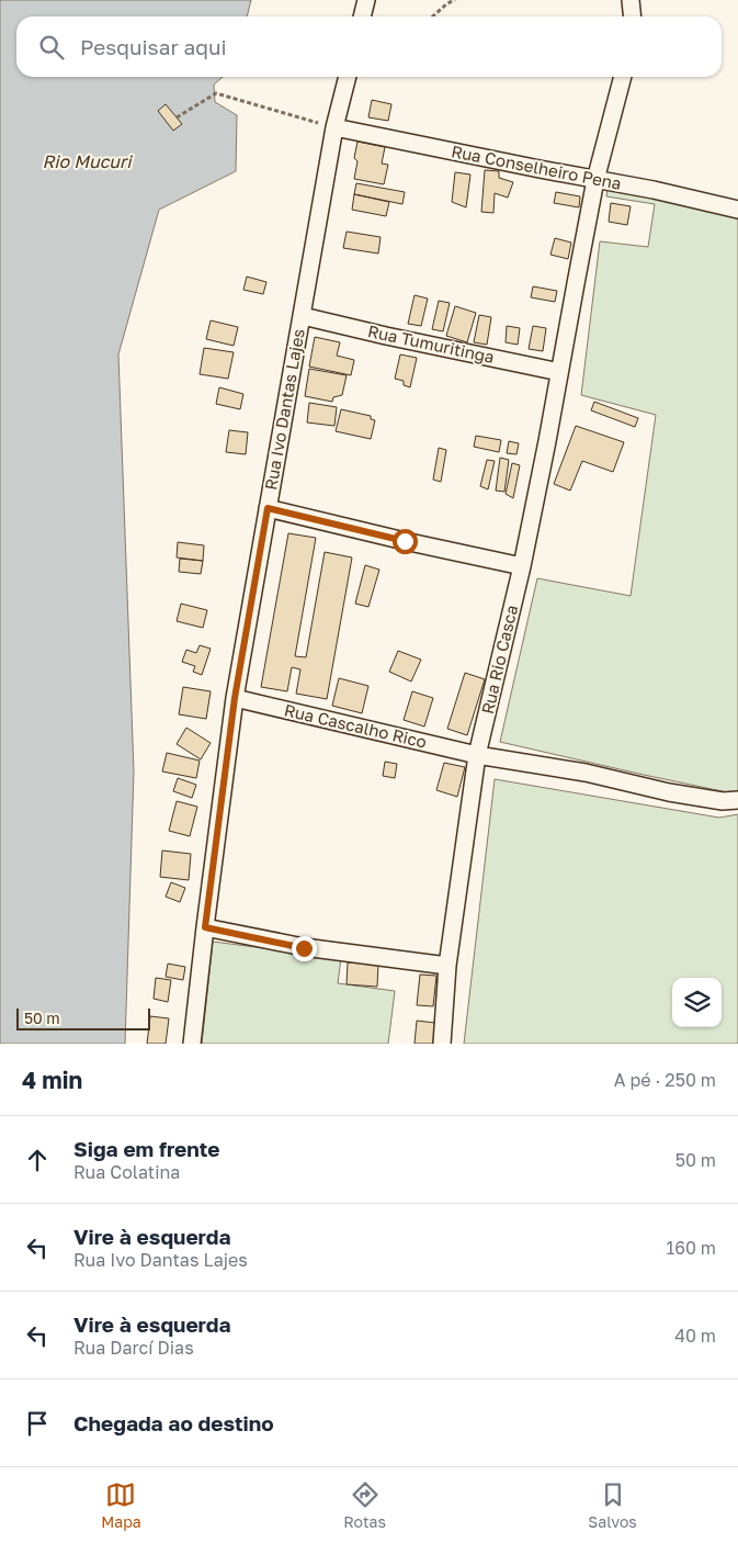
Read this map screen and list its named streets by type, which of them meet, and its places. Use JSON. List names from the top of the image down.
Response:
{
  "streets": {
    "street": [
      "Rua Conselheiro Pena",
      "Rua Tumuritinga",
      "Rua Ivo Dantas Lajes",
      "Rua Rio Casca",
      "Rua Cascalho Rico"
    ]
  },
  "crossings": [
    ["Rua Conselheiro Pena", "Rua Ivo Dantas Lajes"],
    ["Rua Conselheiro Pena", "Rua Rio Casca"],
    ["Rua Tumuritinga", "Rua Ivo Dantas Lajes"],
    ["Rua Tumuritinga", "Rua Rio Casca"],
    ["Rua Ivo Dantas Lajes", "Rua Cascalho Rico"],
    ["Rua Rio Casca", "Rua Cascalho Rico"]
  ],
  "water": ["Rio Mucuri"],
  "scale_bar": "50 m",
  "page": {
    "search": "Pesquisar aqui",
    "scale": "50 m",
    "heading": ["4 min", "A pé · 250 m"],
    "list": [
      ["Siga em frente", "Rua Colatina", "50 m"],
      ["Vire à esquerda", "Rua Ivo Dantas Lajes", "160 m"],
      ["Vire à esquerda", "Rua Darcí Dias", "40 m"],
      "Chegada ao destino"
    ],
    "nav": ["Mapa", "Rotas", "Salvos"]
  }
}
